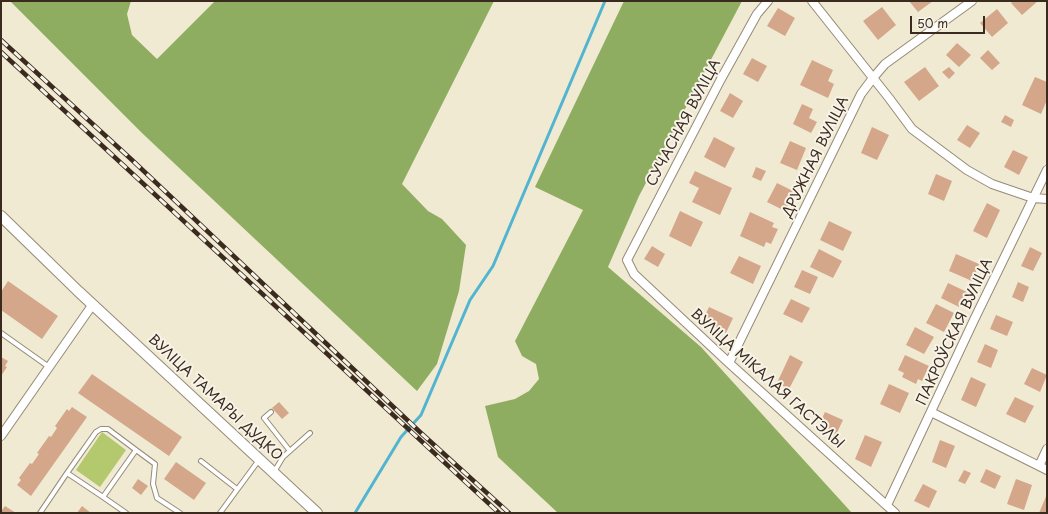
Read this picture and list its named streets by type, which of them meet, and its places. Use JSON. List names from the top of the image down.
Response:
{
  "streets": {
    "street": [
      "СУЧАСНАЯ ВУЛІЦА",
      "ДРУЖНАЯ ВУЛІЦА",
      "ПАКРОЎСКАЯ ВУЛІЦА",
      "ВУЛІЦА МІКАЛАЯ ГАСТЭЛЫ",
      "ВУЛІЦА ТАМАРЫ ДУДКО"
    ]
  },
  "crossings": [
    ["СУЧАСНАЯ ВУЛІЦА", "ВУЛІЦА МІКАЛАЯ ГАСТЭЛЫ"],
    ["ДРУЖНАЯ ВУЛІЦА", "ВУЛІЦА МІКАЛАЯ ГАСТЭЛЫ"],
    ["ПАКРОЎСКАЯ ВУЛІЦА", "ВУЛІЦА МІКАЛАЯ ГАСТЭЛЫ"]
  ],
  "scale_bar": "50 m"
}
